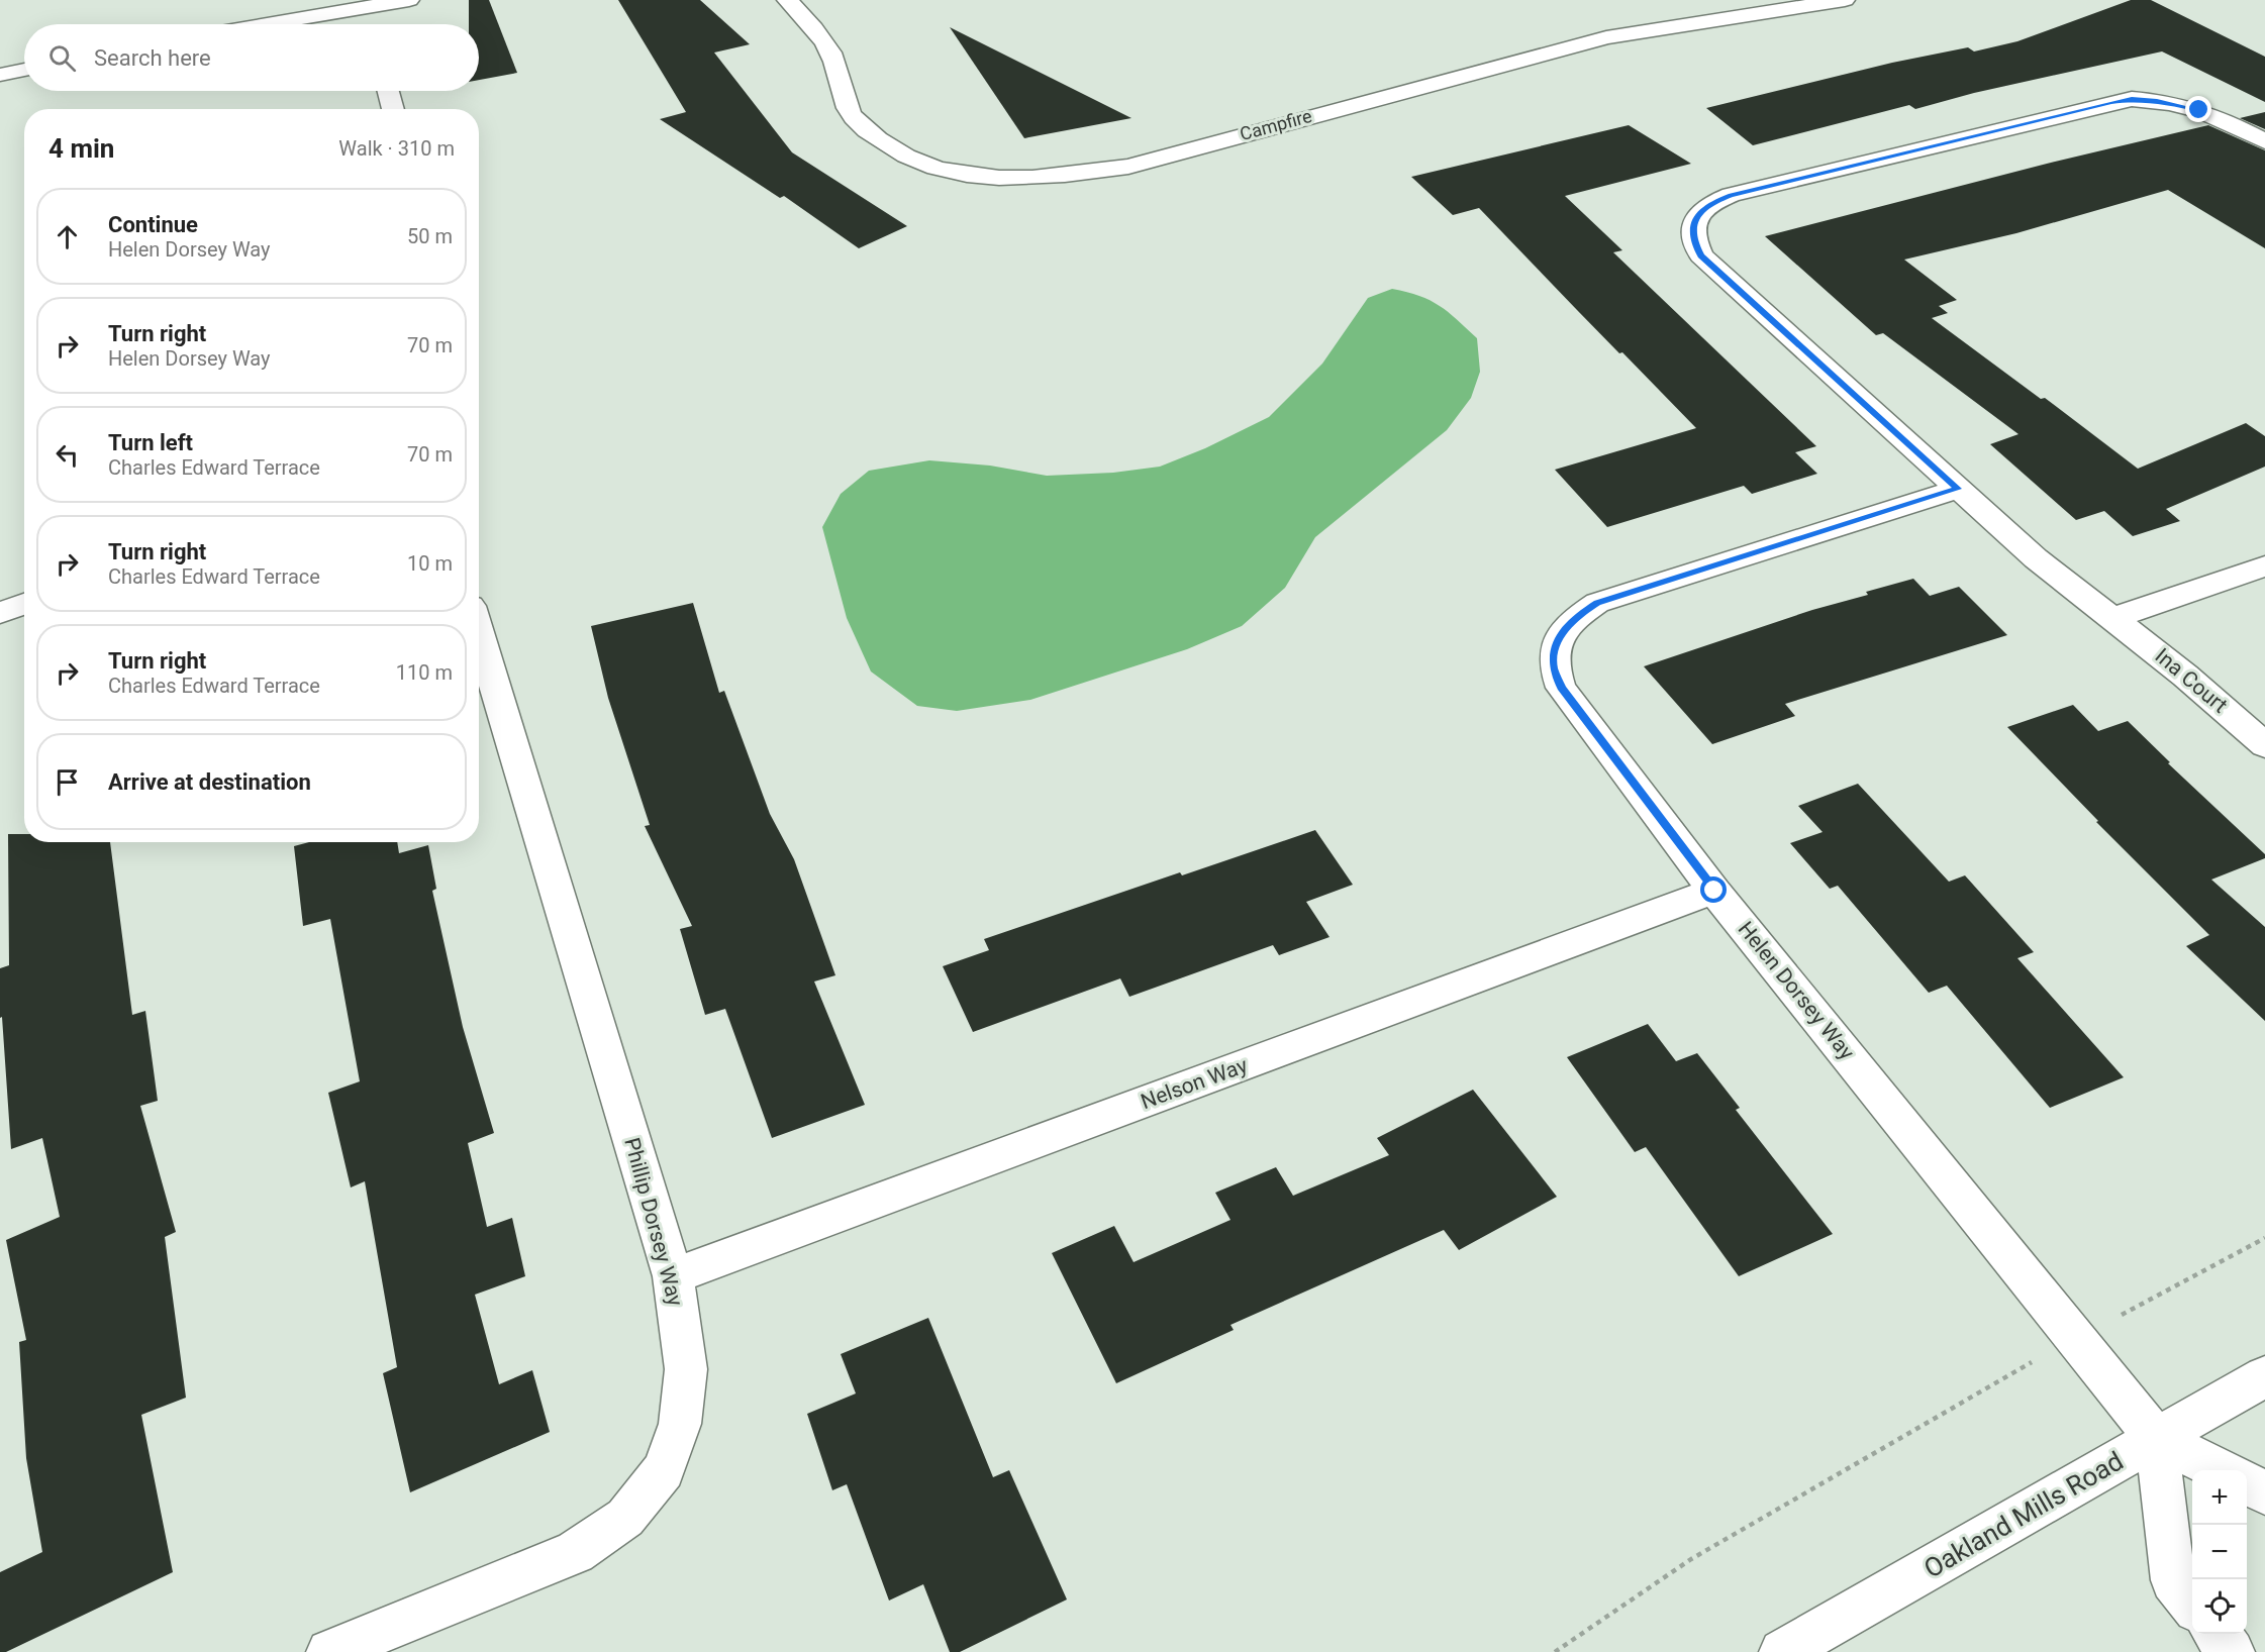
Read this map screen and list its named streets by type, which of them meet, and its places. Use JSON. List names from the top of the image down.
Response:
{
  "streets": {
    "street": [
      "Campfire",
      "Ina Court",
      "Helen Dorsey Way",
      "Nelson Way",
      "Phillip Dorsey Way",
      "Oakland Mills Road"
    ]
  },
  "crossings": [
    ["Ina Court", "Helen Dorsey Way"],
    ["Helen Dorsey Way", "Nelson Way"],
    ["Helen Dorsey Way", "Oakland Mills Road"],
    ["Nelson Way", "Phillip Dorsey Way"]
  ],
  "page": {
    "search": "Search here",
    "heading": ["4 min", "Walk · 310 m"],
    "list": [
      ["Continue", "Helen Dorsey Way", "50 m"],
      ["Turn right", "Helen Dorsey Way", "70 m"],
      ["Turn left", "Charles Edward Terrace", "70 m"],
      ["Turn right", "Charles Edward Terrace", "10 m"],
      ["Turn right", "Charles Edward Terrace", "110 m"],
      "Arrive at destination"
    ],
    "map_buttons": ["+", "−"]
  }
}
